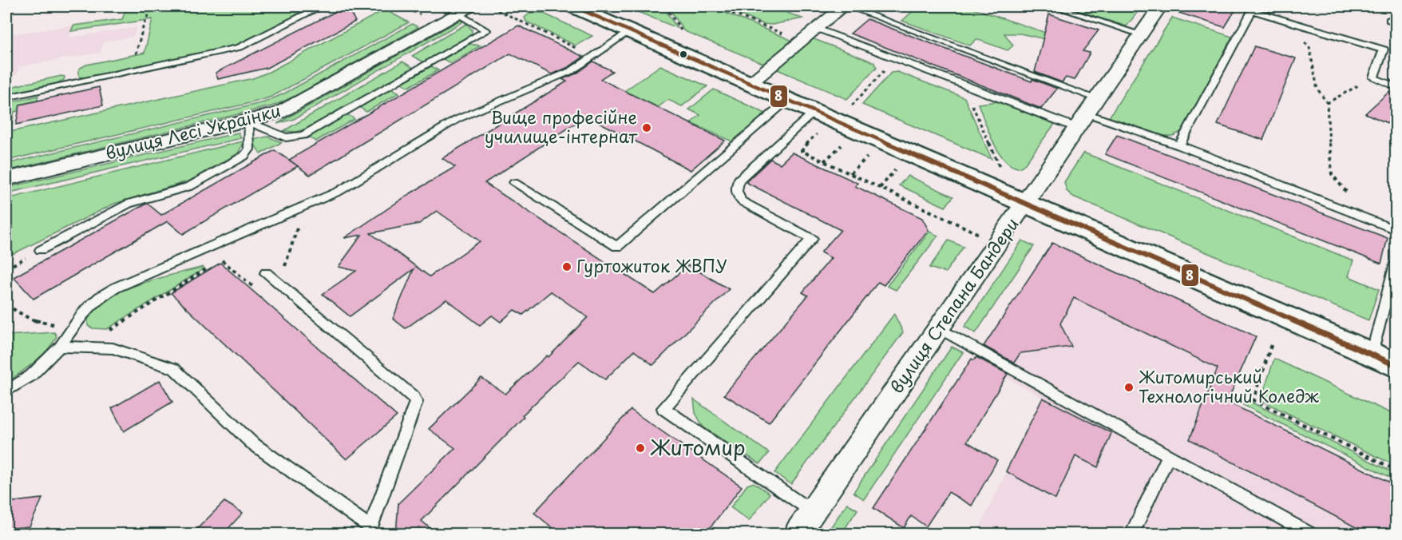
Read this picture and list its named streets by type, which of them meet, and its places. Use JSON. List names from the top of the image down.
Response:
{
  "streets": {
    "street": ["вулиця Лесі Українки", "вулиця Степана Бандери"]
  },
  "places": [
    "Вище професійне училище-інтернат",
    "Гуртожиток ЖВПУ",
    "Житомирський Технологічний Коледж",
    "Житомир"
  ],
  "lines": ["transit line 8"]
}
